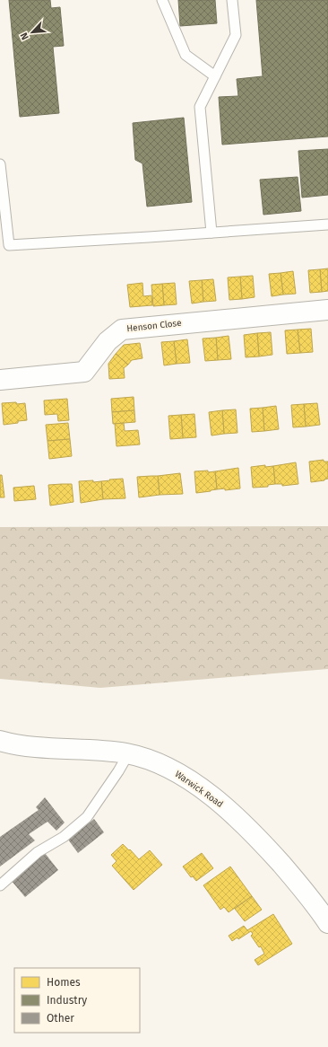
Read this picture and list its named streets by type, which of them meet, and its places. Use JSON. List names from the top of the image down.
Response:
{
  "streets": {
    "street": ["Henson Close", "Warwick Road"]
  },
  "legend": ["Homes", "Industry", "Other"],
  "north": "bottom left"
}
